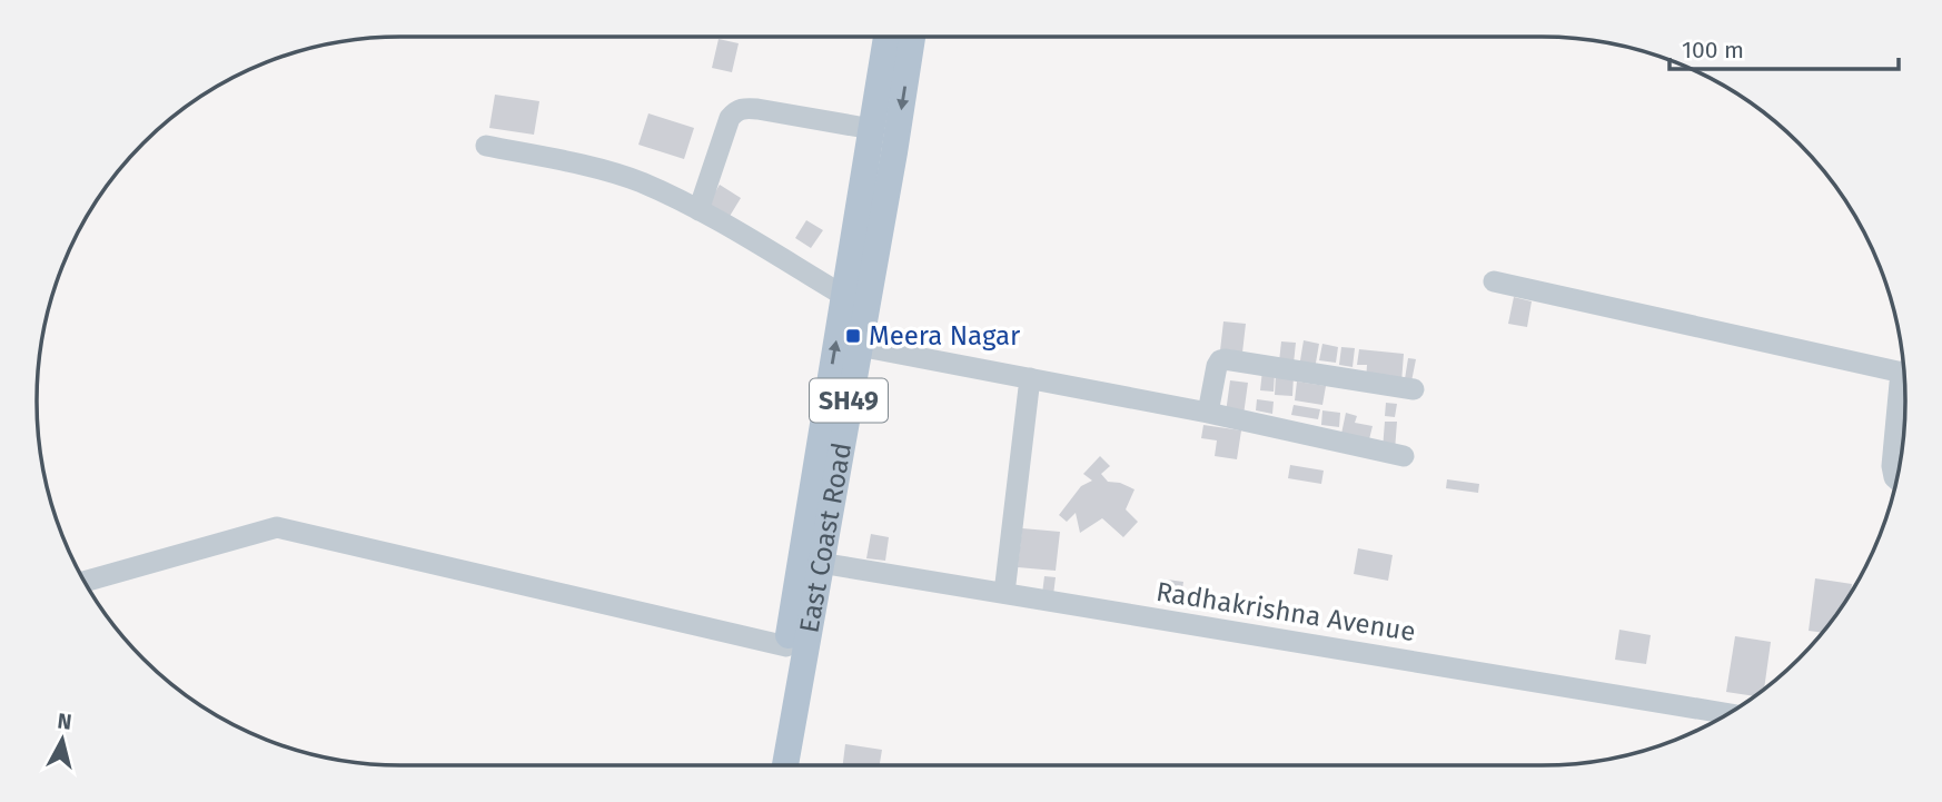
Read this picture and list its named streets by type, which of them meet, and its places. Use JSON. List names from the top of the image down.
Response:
{
  "streets": {
    "main road": ["SH49", "East Coast Road"],
    "street": ["Radhakrishna Avenue"]
  },
  "crossings": [
    ["East Coast Road", "Radhakrishna Avenue"]
  ],
  "places": {
    "transit": ["Meera Nagar"]
  },
  "scale_bar": "100 m",
  "north": "top"
}
